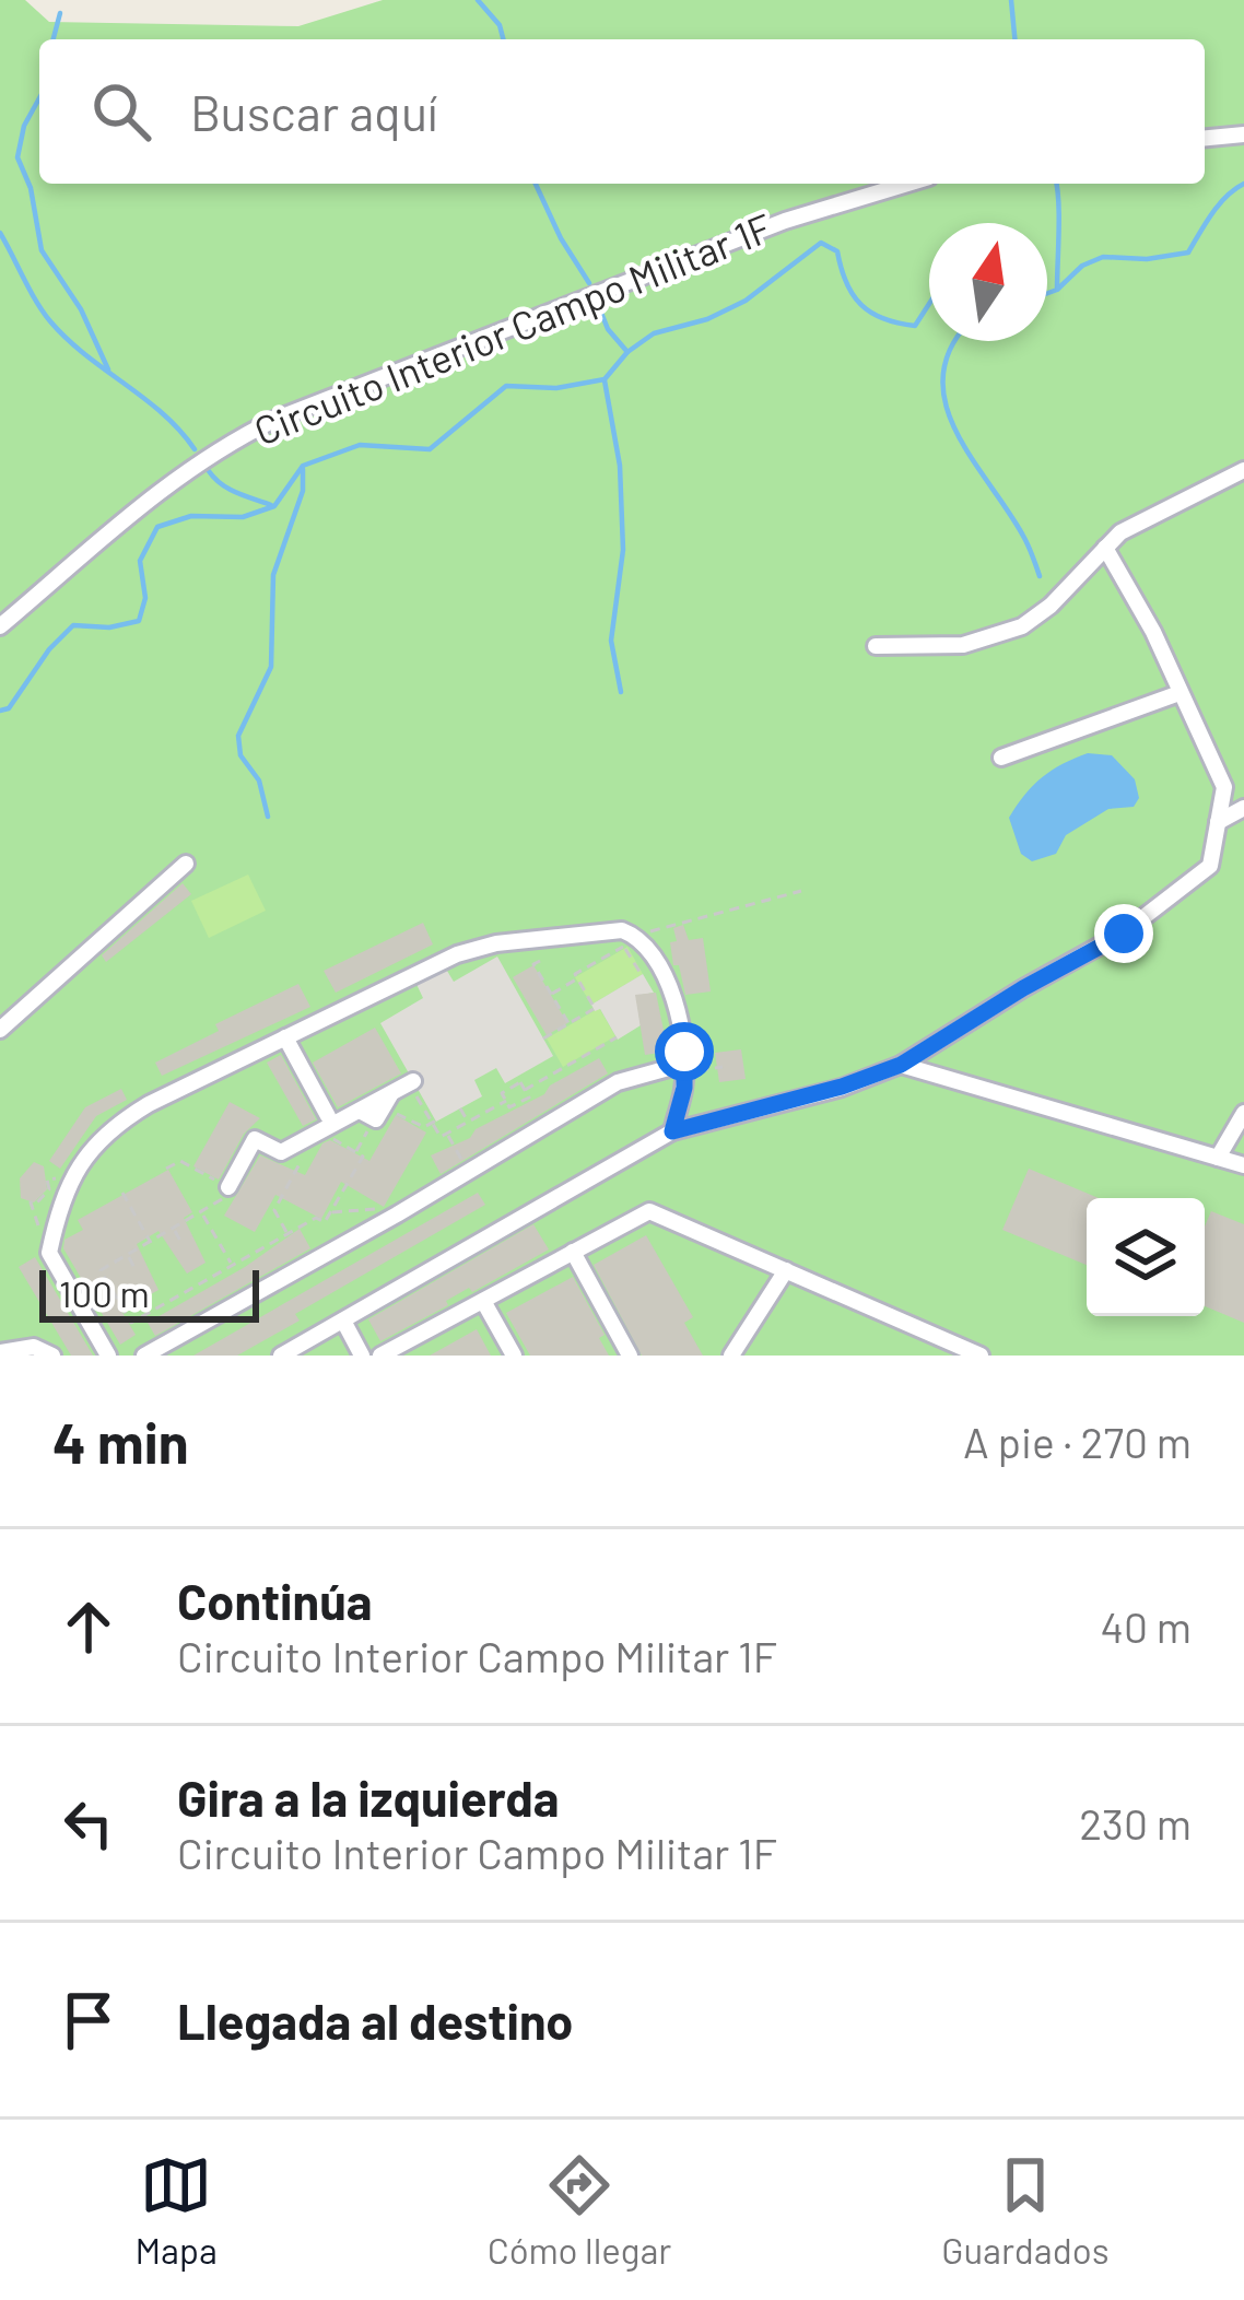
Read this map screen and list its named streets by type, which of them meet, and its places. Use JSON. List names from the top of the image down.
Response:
{
  "streets": {
    "street": ["Circuito Interior Campo Militar 1F"]
  },
  "scale_bar": "100 m",
  "north": "top",
  "page": {
    "search": "Buscar aquí",
    "scale": "100 m",
    "heading": ["4 min", "A pie · 270 m"],
    "list": [
      ["Continúa", "Circuito Interior Campo Militar 1F", "40 m"],
      ["Gira a la izquierda", "Circuito Interior Campo Militar 1F", "230 m"],
      "Llegada al destino"
    ],
    "nav": ["Mapa", "Cómo llegar", "Guardados"]
  }
}
